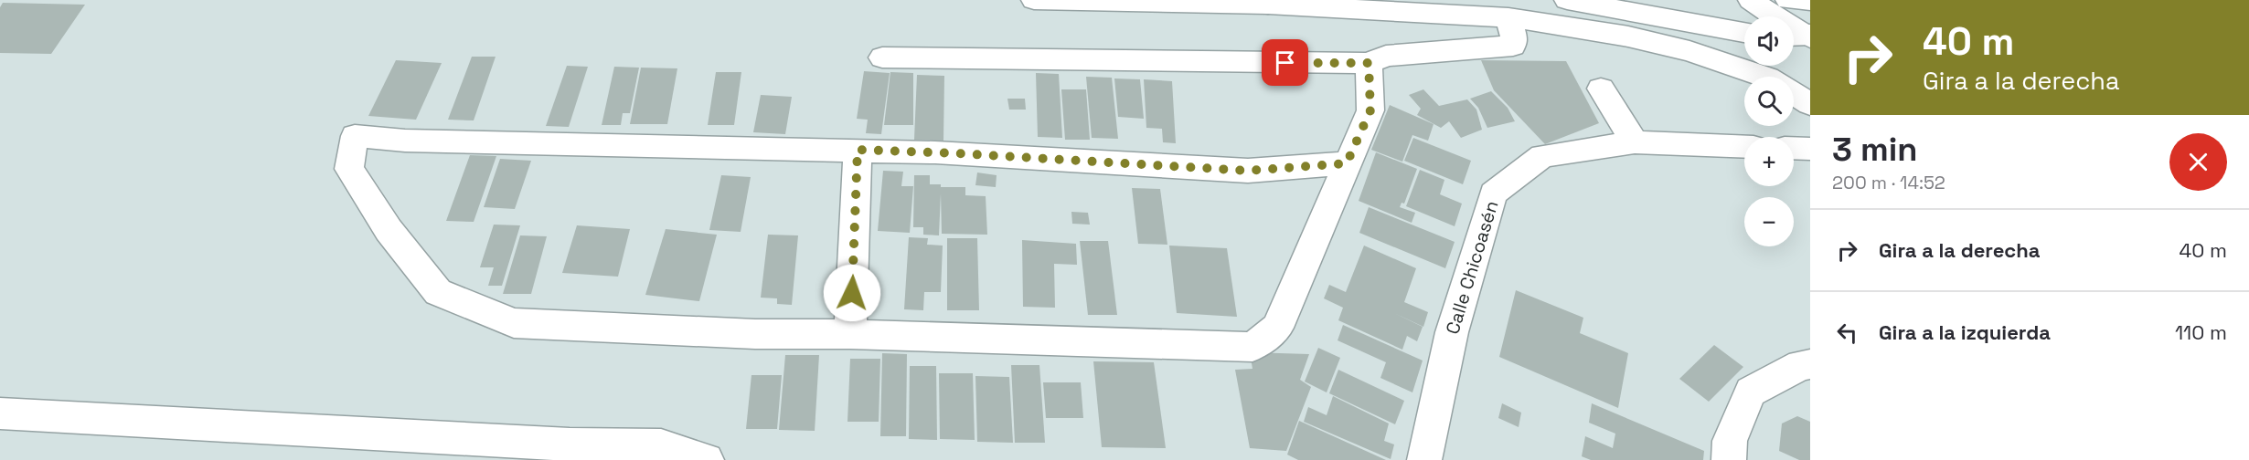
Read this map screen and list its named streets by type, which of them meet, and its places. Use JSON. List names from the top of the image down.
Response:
{
  "streets": {
    "street": ["Calle Chicoasén"]
  },
  "page": {
    "turn": ["40 m", "Gira a la derecha"],
    "map_buttons": ["+", "−"],
    "heading": ["3 min", "200 m · 14:52"],
    "list": [
      {
        "name": "Gira a la derecha",
        "value": "40 m"
      },
      {
        "name": "Gira a la izquierda",
        "value": "110 m"
      }
    ]
  }
}
